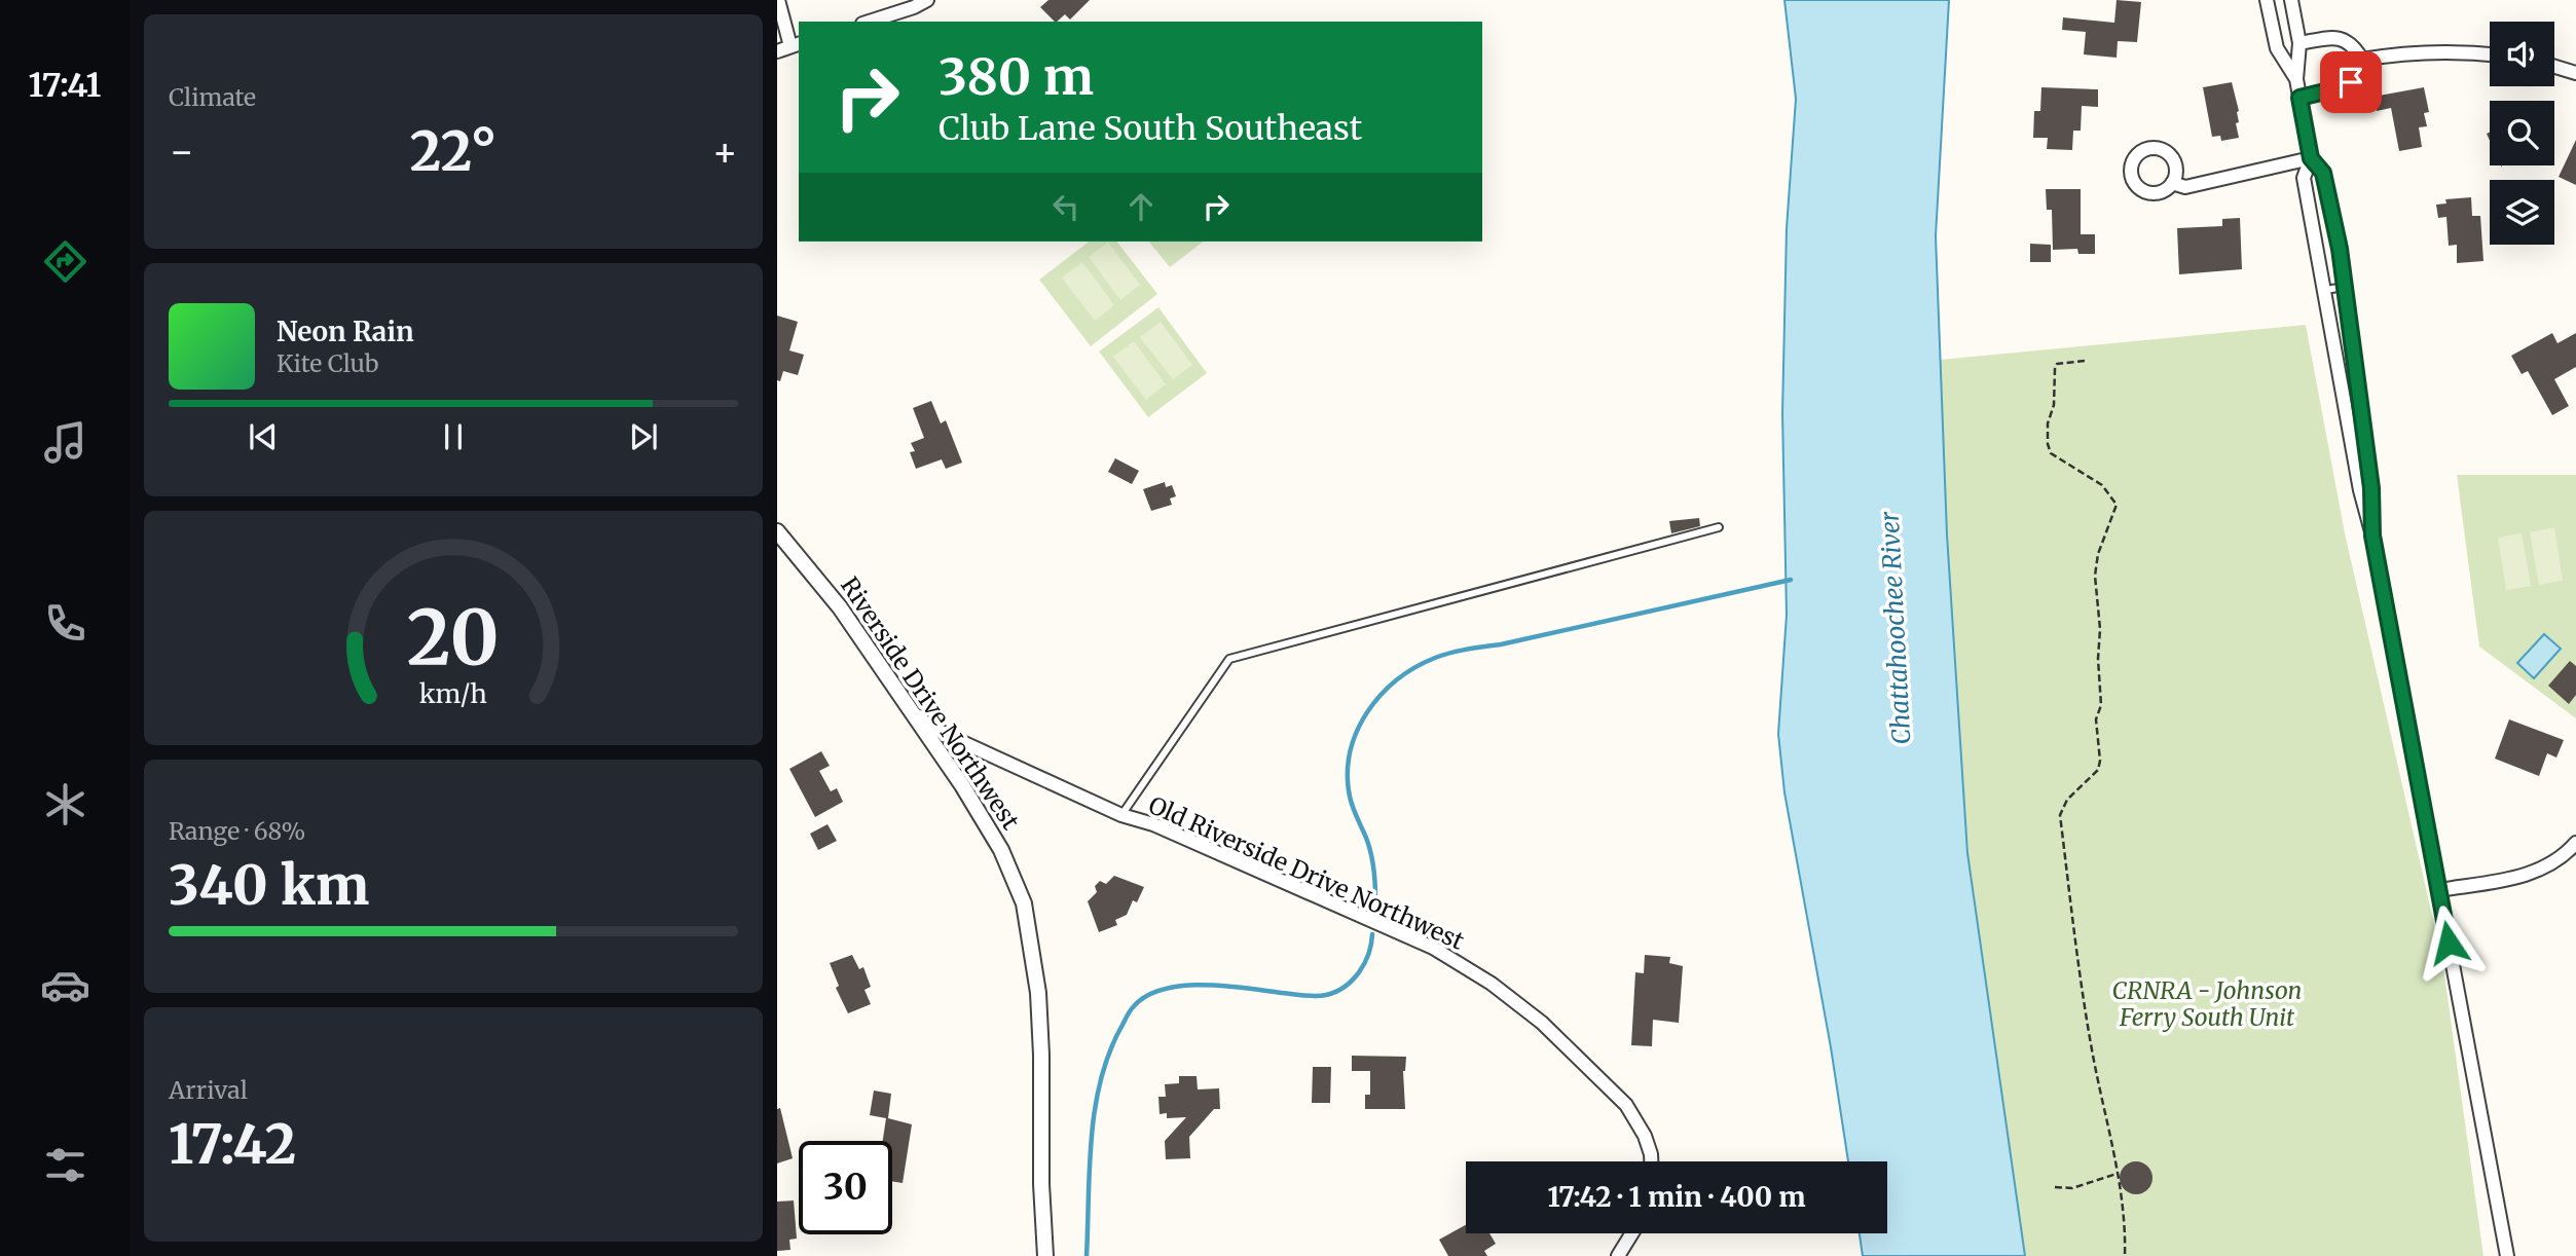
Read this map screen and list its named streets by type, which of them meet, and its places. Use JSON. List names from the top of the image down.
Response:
{
  "streets": {
    "street": ["Riverside Drive Northwest", "Old Riverside Drive Northwest"]
  },
  "crossings": [
    ["Riverside Drive Northwest", "Old Riverside Drive Northwest"]
  ],
  "water": ["Chattahoochee River"],
  "parks": ["CRNRA - Johnson Ferry South Unit"],
  "page": {
    "tabs": "17:41",
    "tile": [
      "Climate",
      ["Range · 68%", "340 km"],
      ["Arrival", "17:42"]
    ],
    "turn": ["380 m", "Club Lane South Southeast"],
    "heat": ["−", "22°", "+"],
    "song": ["Neon Rain", "Kite Club"],
    "limit": "30",
    "trip": "17:42 · 1 min · 400 m",
    "gauge": ["20", "km/h"]
  }
}
